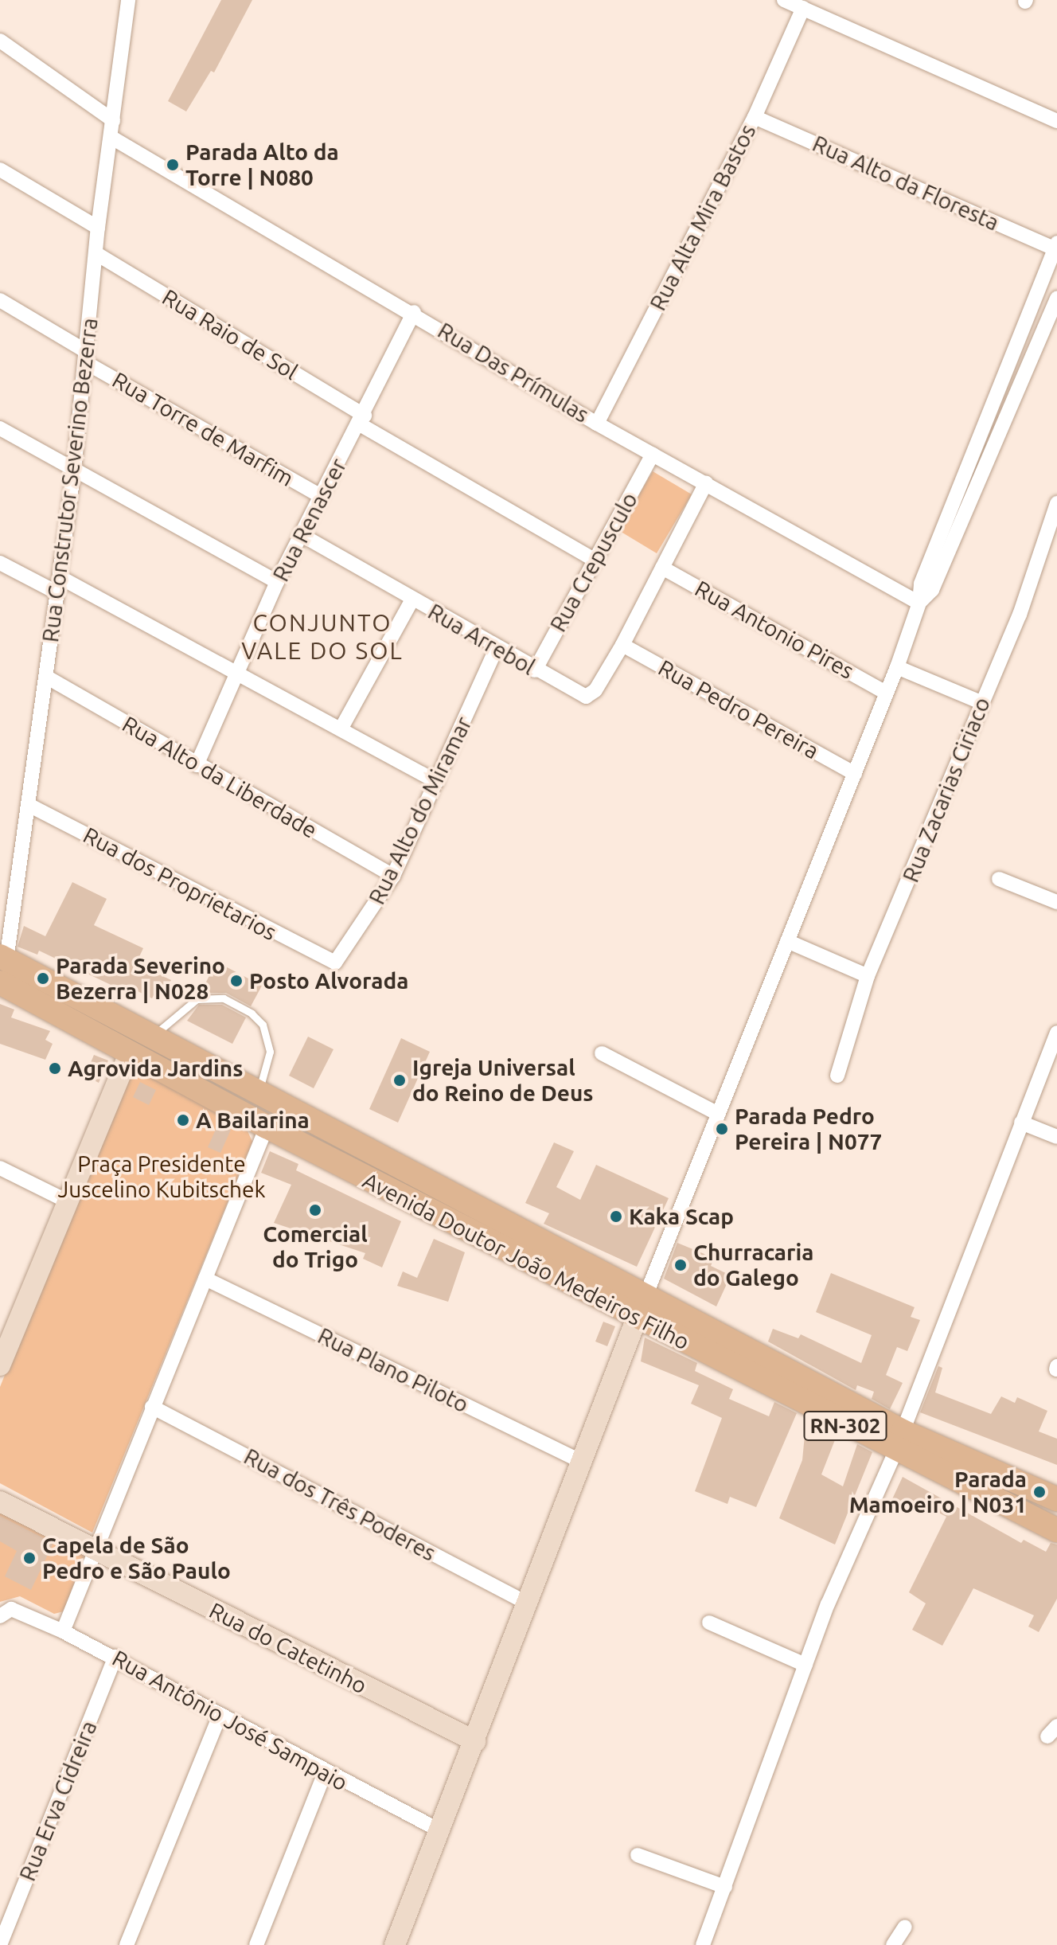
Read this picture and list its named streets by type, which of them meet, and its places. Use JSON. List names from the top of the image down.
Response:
{
  "streets": {
    "main road": ["Avenida Doutor João Medeiros Filho", "RN-302", "Rua do Catetinho"],
    "street": [
      "Rua Alto da Floresta",
      "Rua Alta Mira Bastos",
      "Rua Raio de Sol",
      "Rua Das Prímulas",
      "Rua Torre de Marfim",
      "Rua Construtor Severino Bezerra",
      "Rua Renascer",
      "Rua Crepusculo",
      "Rua Antonio Pires",
      "Rua Arrebol",
      "Rua Pedro Pereira",
      "Rua Alto da Liberdade",
      "Rua Zacarias Ciriaco",
      "Rua Alto do Miramar",
      "Rua dos Proprietarios",
      "Rua Plano Piloto",
      "Rua dos Três Poderes",
      "Rua Antônio José Sampaio",
      "Rua Erva Cidreira"
    ]
  },
  "crossings": [
    ["Rua Alto da Floresta", "Rua Alta Mira Bastos"],
    ["Rua Alta Mira Bastos", "Rua Das Prímulas"],
    ["Rua Raio de Sol", "Rua Construtor Severino Bezerra"],
    ["Rua Raio de Sol", "Rua Renascer"],
    ["Rua Raio de Sol", "Rua Crepusculo"],
    ["Rua Das Prímulas", "Rua Construtor Severino Bezerra"],
    ["Rua Das Prímulas", "Rua Renascer"],
    ["Rua Das Prímulas", "Rua Crepusculo"],
    ["Rua Torre de Marfim", "Rua Construtor Severino Bezerra"],
    ["Rua Torre de Marfim", "Rua Renascer"],
    ["Rua Construtor Severino Bezerra", "Rua Alto da Liberdade"],
    ["Rua Construtor Severino Bezerra", "Rua dos Proprietarios"],
    ["Rua Construtor Severino Bezerra", "Avenida Doutor João Medeiros Filho"],
    ["Rua Renascer", "Rua Arrebol"],
    ["Rua Renascer", "Rua Alto da Liberdade"],
    ["Rua Crepusculo", "Rua Arrebol"],
    ["Rua Arrebol", "Rua Pedro Pereira"],
    ["Rua Arrebol", "Rua Alto do Miramar"],
    ["Rua Alto da Liberdade", "Rua Alto do Miramar"],
    ["Rua Alto do Miramar", "Rua dos Proprietarios"],
    ["Rua Antônio José Sampaio", "Rua Erva Cidreira"]
  ],
  "districts": ["CONJUNTO VALE DO SOL"],
  "parks": ["Praça Presidente Juscelino Kubitschek"],
  "places": [
    "Parada Alto da Torre | N080",
    "Parada Severino Bezerra | N028",
    "Posto Alvorada",
    "Agrovida Jardins",
    "Igreja Universal do Reino de Deus",
    "A Bailarina",
    "Parada Pedro Pereira | N077",
    "Comercial do Trigo",
    "Kaka Scap",
    "Churracaria do Galego",
    "Parada Mamoeiro | N031",
    "Capela de São Pedro e São Paulo"
  ]
}
